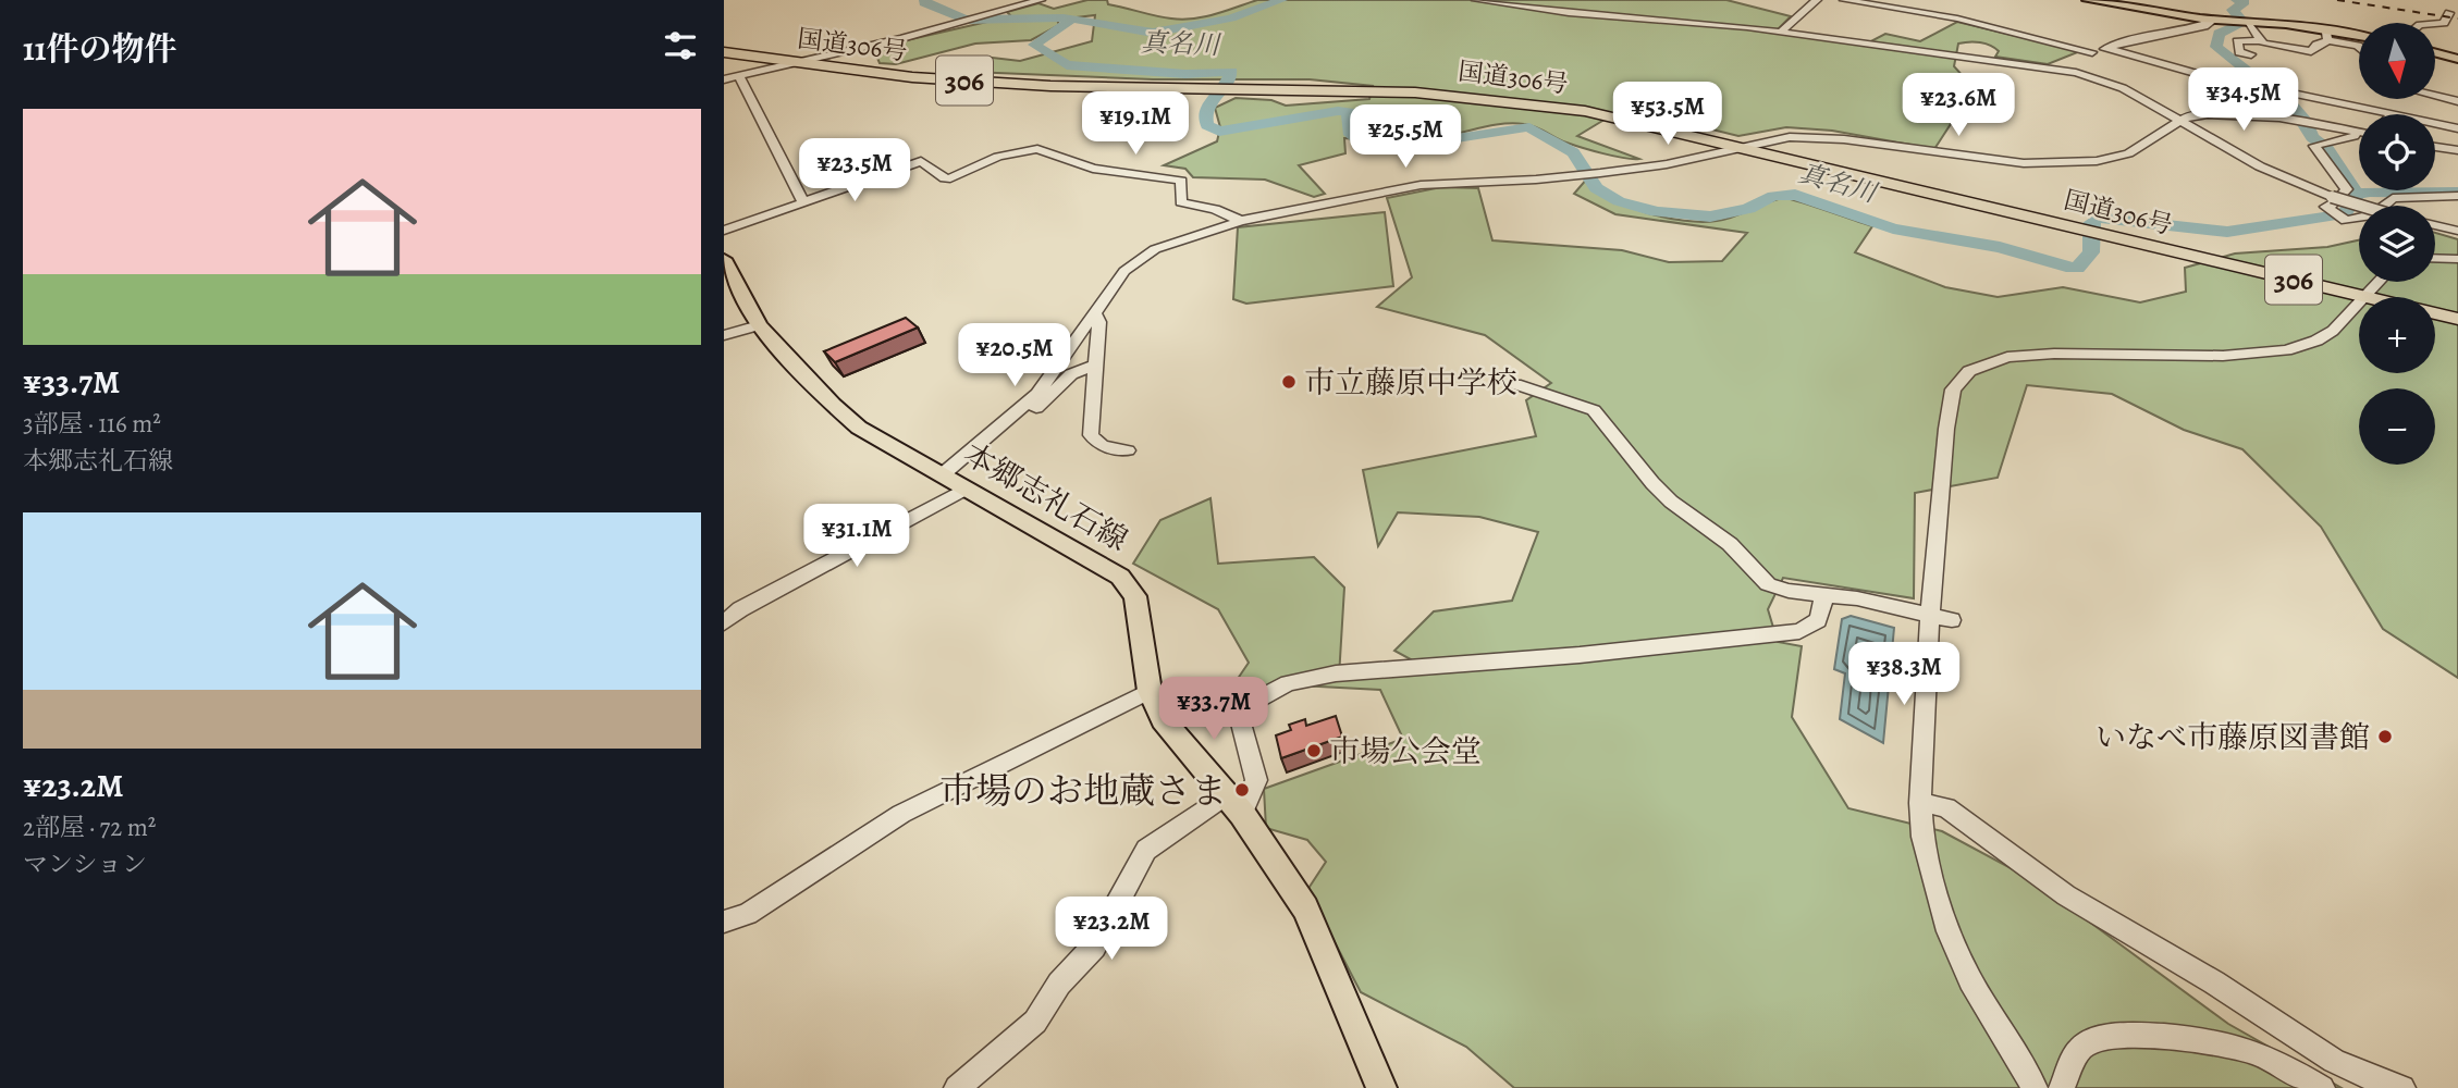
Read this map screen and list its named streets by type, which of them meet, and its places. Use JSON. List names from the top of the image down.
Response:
{
  "streets": {
    "highway": ["国道306号", "306"],
    "main road": ["本郷志礼石線"]
  },
  "water": ["真名川"],
  "places": [
    "市立藤原中学校",
    "いなべ市藤原図書館",
    "市場公会堂",
    "市場のお地蔵さま"
  ],
  "north": "bottom",
  "page": {
    "heading": "11件の物件",
    "map_buttons": ["+", "−"],
    "price": [
      "¥34.5M",
      "¥23.6M",
      "¥53.5M",
      "¥19.1M",
      "¥25.5M",
      "¥23.5M",
      "¥20.5M",
      "¥31.1M",
      "¥38.3M",
      "¥33.7M",
      "¥23.2M"
    ],
    "list": [
      {
        "name": "¥33.7M",
        "note": "3部屋 · 116 m² · 本郷志礼石線"
      },
      {
        "name": "¥23.2M",
        "note": "2部屋 · 72 m² · マンション"
      }
    ]
  }
}
